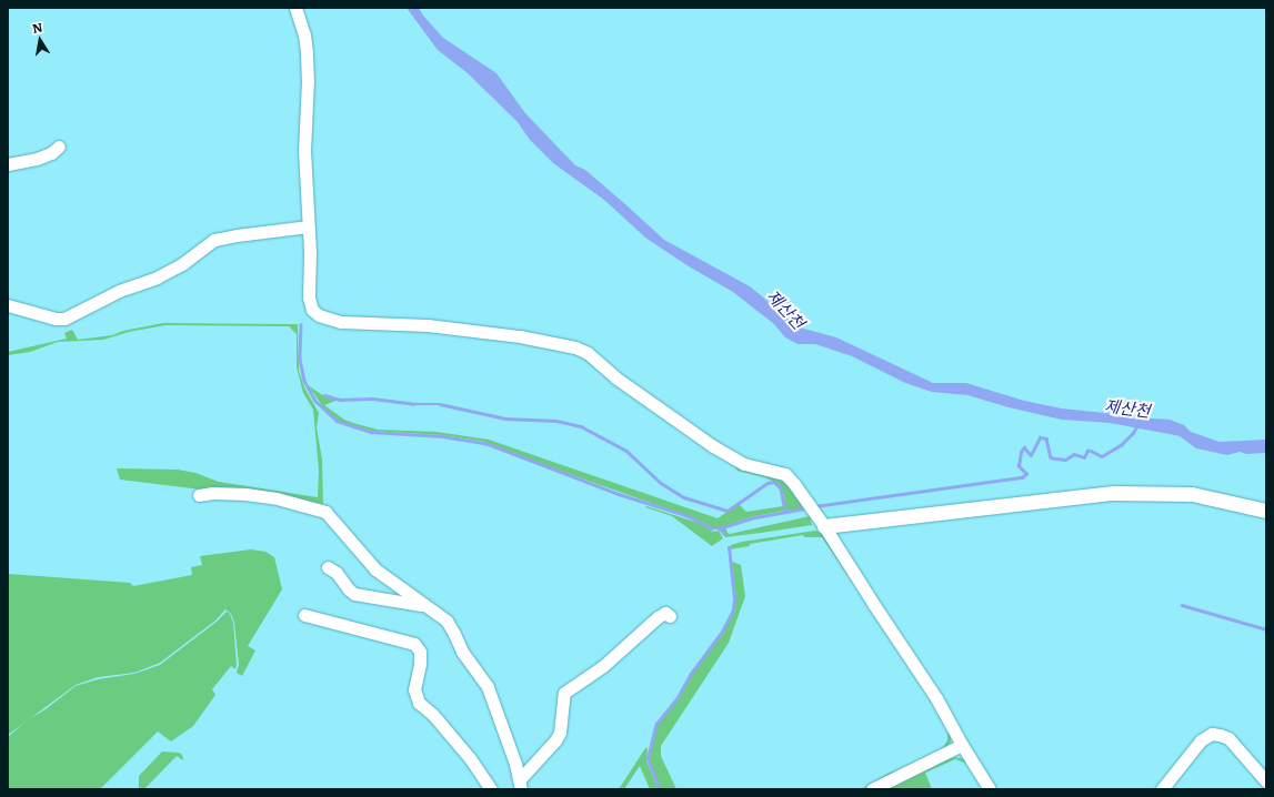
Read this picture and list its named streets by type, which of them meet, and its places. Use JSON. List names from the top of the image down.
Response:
{
  "water": ["제산천"],
  "north": "top"
}
